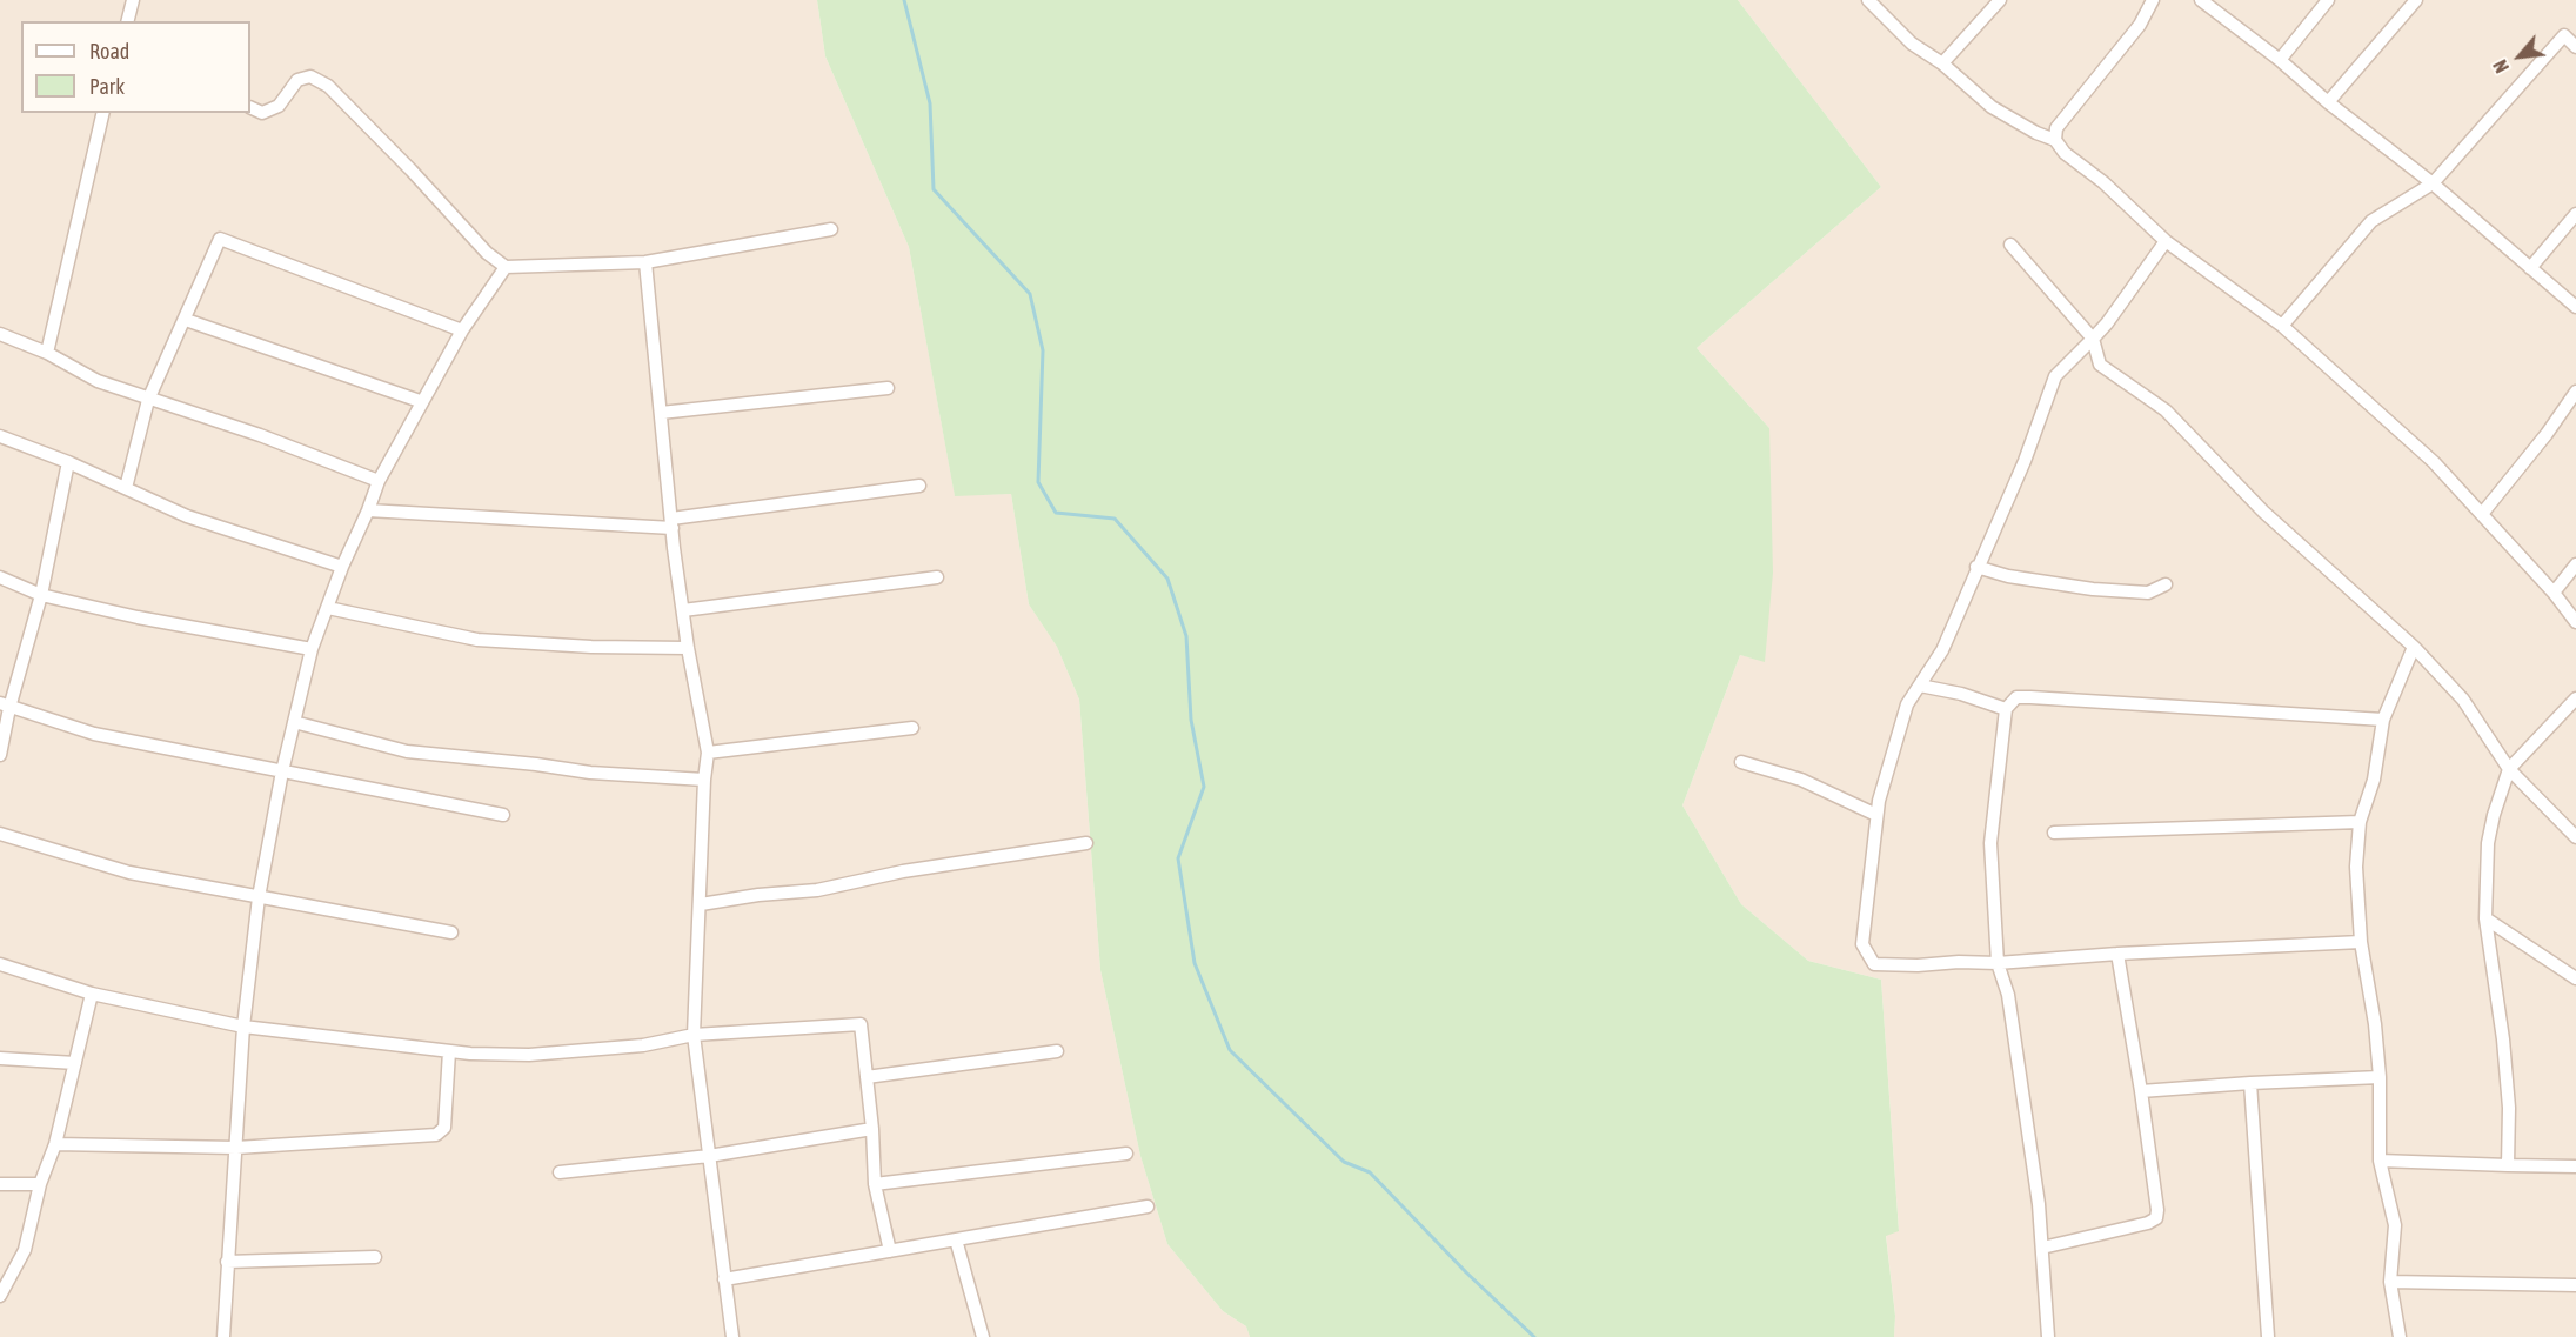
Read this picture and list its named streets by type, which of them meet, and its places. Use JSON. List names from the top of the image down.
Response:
{
  "legend": ["Road", "Park"],
  "north": "bottom left"
}
